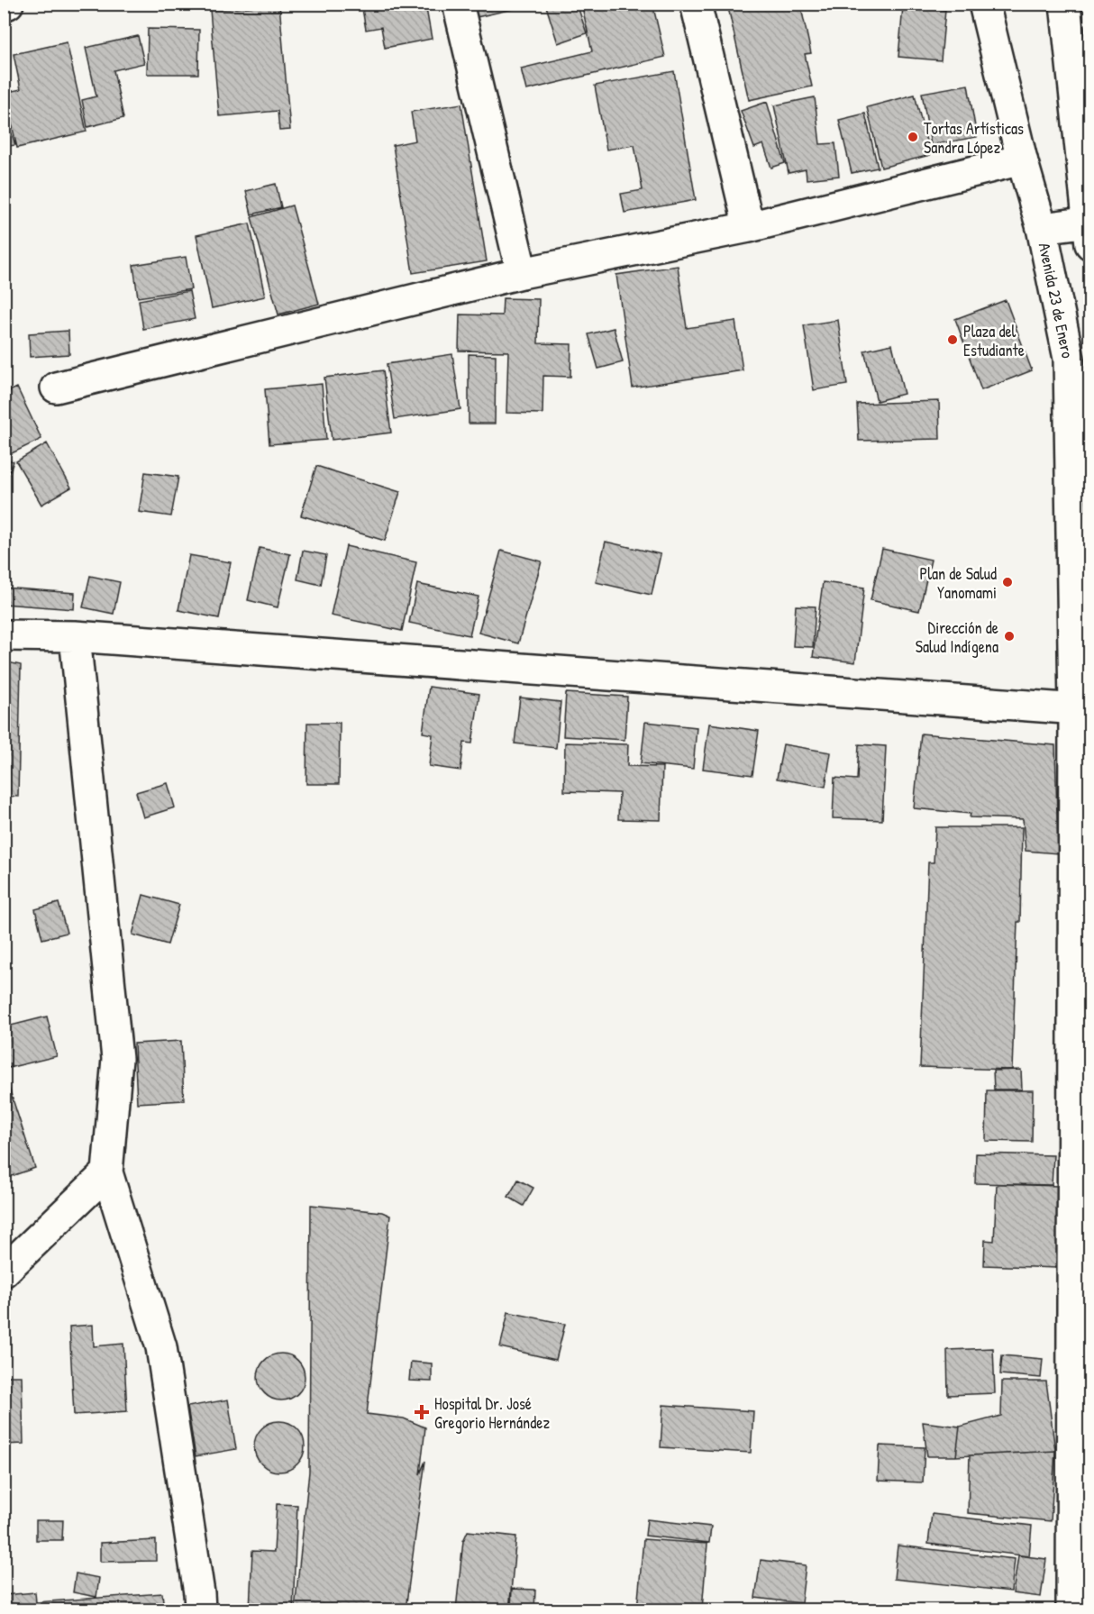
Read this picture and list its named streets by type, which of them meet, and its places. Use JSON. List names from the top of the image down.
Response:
{
  "streets": {
    "street": ["Avenida 23 de Enero"]
  },
  "places": {
    "other": [
      "Tortas Artísticas Sandra López",
      "Plaza del Estudiante",
      "Plan de Salud Yanomami",
      "Dirección de Salud Indígena"
    ],
    "health": ["Hospital Dr. José Gregorio Hernández"]
  }
}
